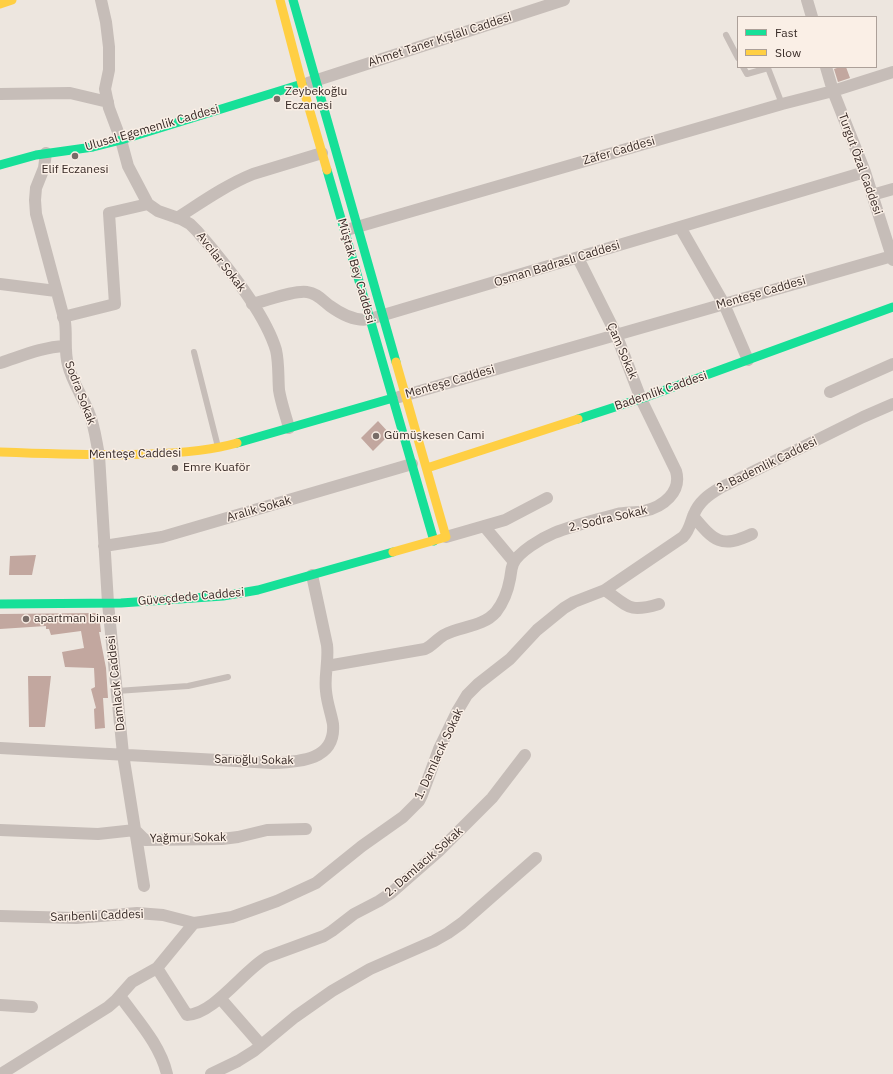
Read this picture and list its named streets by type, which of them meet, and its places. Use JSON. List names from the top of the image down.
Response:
{
  "streets": {
    "street": [
      "Ahmet Taner Kışlalı Caddesi",
      "Ulusal Egemenlik Caddesi",
      "Zafer Caddesi",
      "Turgut Özal Caddesi",
      "Avcılar Sokak",
      "Osman Badraslı Caddesi",
      "Müştak Bey Caddesi",
      "Menteşe Caddesi",
      "Çam Sokak",
      "Bademlik Caddesi",
      "Sodra Sokak",
      "3. Bademlik Caddesi",
      "Aralık Sokak",
      "2. Sodra Sokak",
      "Güveçdede Caddesi",
      "Damlacık Caddesi",
      "1. Damlacık Sokak",
      "Sarıoğlu Sokak",
      "Yağmur Sokak",
      "2. Damlacık Sokak",
      "Sarıbenli Caddesi"
    ]
  },
  "crossings": [
    ["Ahmet Taner Kışlalı Caddesi", "Ulusal Egemenlik Caddesi"],
    ["Ahmet Taner Kışlalı Caddesi", "Müştak Bey Caddesi"],
    ["Ulusal Egemenlik Caddesi", "Müştak Bey Caddesi"],
    ["Ulusal Egemenlik Caddesi", "Sodra Sokak"],
    ["Zafer Caddesi", "Turgut Özal Caddesi"],
    ["Zafer Caddesi", "Müştak Bey Caddesi"],
    ["Turgut Özal Caddesi", "Osman Badraslı Caddesi"],
    ["Turgut Özal Caddesi", "Menteşe Caddesi"],
    ["Avcılar Sokak", "Osman Badraslı Caddesi"],
    ["Avcılar Sokak", "Menteşe Caddesi"],
    ["Osman Badraslı Caddesi", "Müştak Bey Caddesi"],
    ["Osman Badraslı Caddesi", "Çam Sokak"],
    ["Müştak Bey Caddesi", "Menteşe Caddesi"],
    ["Müştak Bey Caddesi", "Bademlik Caddesi"],
    ["Müştak Bey Caddesi", "Aralık Sokak"],
    ["Müştak Bey Caddesi", "Güveçdede Caddesi"],
    ["Menteşe Caddesi", "Çam Sokak"],
    ["Menteşe Caddesi", "Sodra Sokak"],
    ["Menteşe Caddesi", "Damlacık Caddesi"],
    ["Çam Sokak", "Bademlik Caddesi"],
    ["Çam Sokak", "2. Sodra Sokak"],
    ["Sodra Sokak", "Damlacık Caddesi"],
    ["3. Bademlik Caddesi", "1. Damlacık Sokak"],
    ["Aralık Sokak", "Damlacık Caddesi"],
    ["Güveçdede Caddesi", "Damlacık Caddesi"],
    ["Güveçdede Caddesi", "Sarıoğlu Sokak"],
    ["Damlacık Caddesi", "Sarıoğlu Sokak"],
    ["Damlacık Caddesi", "Yağmur Sokak"],
    ["1. Damlacık Sokak", "Sarıbenli Caddesi"]
  ],
  "places": [
    "Zeybekoğlu Eczanesi",
    "Elif Eczanesi",
    "Gümüşkesen Cami",
    "Emre Kuaför",
    "apartman binası"
  ],
  "legend": ["Fast", "Slow"]
}
